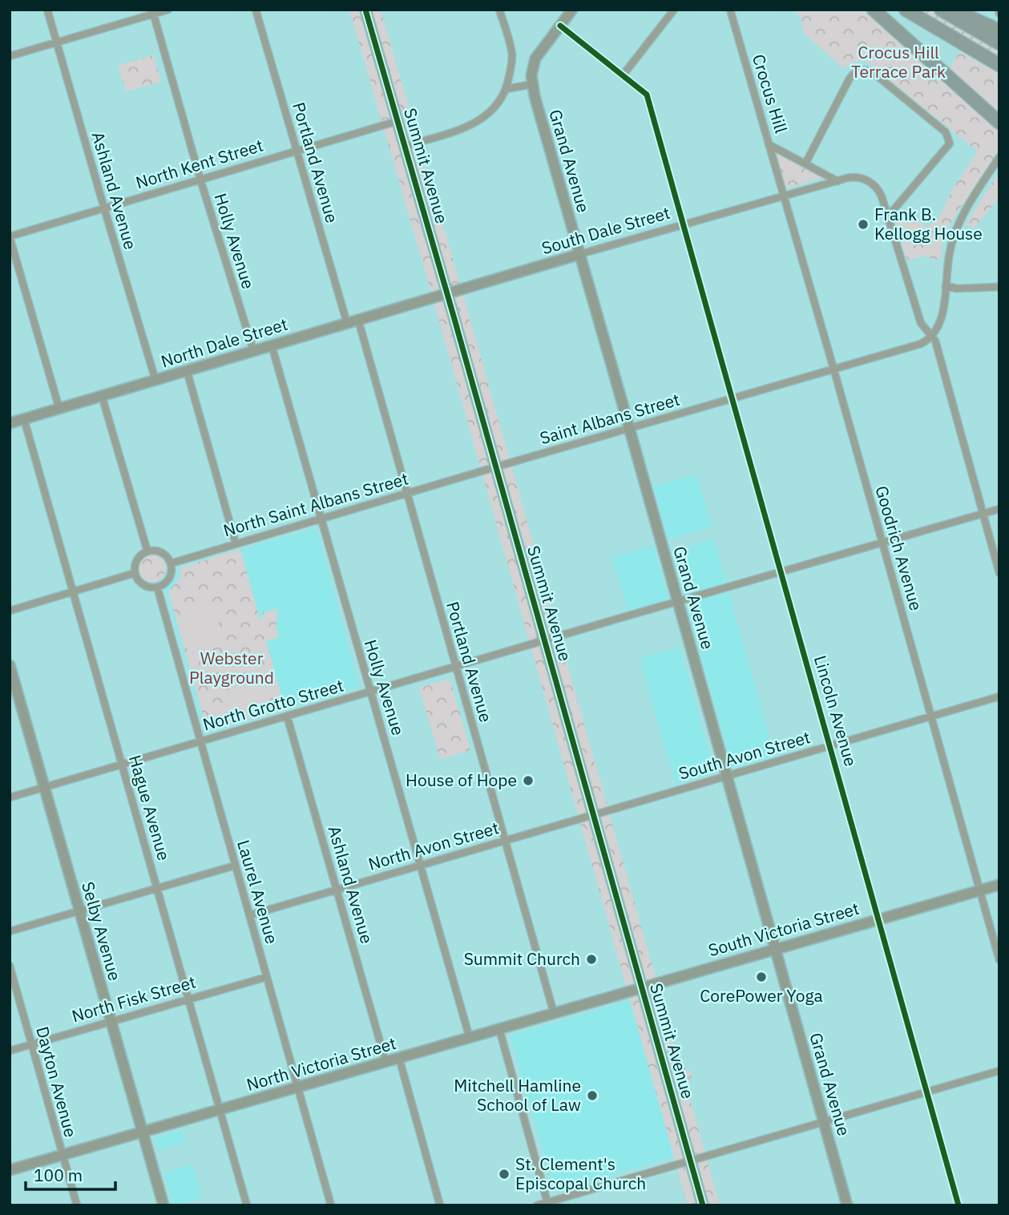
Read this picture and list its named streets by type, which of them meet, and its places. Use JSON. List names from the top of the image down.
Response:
{
  "streets": {
    "street": [
      "Crocus Hill",
      "Grand Avenue",
      "Portland Avenue",
      "North Kent Street",
      "Summit Avenue",
      "Ashland Avenue",
      "South Dale Street",
      "Holly Avenue",
      "North Dale Street",
      "Saint Albans Street",
      "North Saint Albans Street",
      "Goodrich Avenue",
      "North Grotto Street",
      "Lincoln Avenue",
      "South Avon Street",
      "Hague Avenue",
      "North Avon Street",
      "Laurel Avenue",
      "South Victoria Street",
      "Selby Avenue",
      "North Fisk Street",
      "North Victoria Street",
      "Dayton Avenue"
    ]
  },
  "crossings": [
    ["Crocus Hill", "South Dale Street"],
    ["Crocus Hill", "Goodrich Avenue"],
    ["Grand Avenue", "South Dale Street"],
    ["Grand Avenue", "Saint Albans Street"],
    ["Grand Avenue", "North Grotto Street"],
    ["Grand Avenue", "Lincoln Avenue"],
    ["Grand Avenue", "South Avon Street"],
    ["Grand Avenue", "South Victoria Street"],
    ["Portland Avenue", "North Kent Street"],
    ["Portland Avenue", "North Dale Street"],
    ["Portland Avenue", "North Saint Albans Street"],
    ["Portland Avenue", "North Grotto Street"],
    ["Portland Avenue", "North Avon Street"],
    ["Portland Avenue", "North Victoria Street"],
    ["North Kent Street", "Summit Avenue"],
    ["North Kent Street", "Ashland Avenue"],
    ["North Kent Street", "Holly Avenue"],
    ["Summit Avenue", "South Dale Street"],
    ["Summit Avenue", "North Dale Street"],
    ["Summit Avenue", "Saint Albans Street"],
    ["Summit Avenue", "North Saint Albans Street"],
    ["Summit Avenue", "North Grotto Street"],
    ["Summit Avenue", "South Avon Street"],
    ["Summit Avenue", "North Avon Street"],
    ["Summit Avenue", "South Victoria Street"],
    ["Summit Avenue", "North Victoria Street"],
    ["Ashland Avenue", "North Dale Street"],
    ["Ashland Avenue", "North Grotto Street"],
    ["Ashland Avenue", "North Avon Street"],
    ["Ashland Avenue", "North Victoria Street"],
    ["South Dale Street", "North Dale Street"],
    ["South Dale Street", "Saint Albans Street"],
    ["South Dale Street", "Goodrich Avenue"],
    ["South Dale Street", "North Grotto Street"],
    ["South Dale Street", "Lincoln Avenue"],
    ["Holly Avenue", "North Dale Street"],
    ["Holly Avenue", "North Saint Albans Street"],
    ["Holly Avenue", "North Grotto Street"],
    ["Holly Avenue", "North Avon Street"],
    ["Holly Avenue", "North Victoria Street"],
    ["North Dale Street", "Hague Avenue"],
    ["Saint Albans Street", "North Saint Albans Street"],
    ["Saint Albans Street", "Goodrich Avenue"],
    ["Saint Albans Street", "Lincoln Avenue"],
    ["North Saint Albans Street", "Laurel Avenue"],
    ["Goodrich Avenue", "North Grotto Street"],
    ["Goodrich Avenue", "South Avon Street"],
    ["Goodrich Avenue", "South Victoria Street"],
    ["North Grotto Street", "Lincoln Avenue"],
    ["North Grotto Street", "Hague Avenue"],
    ["North Grotto Street", "Laurel Avenue"],
    ["North Grotto Street", "Selby Avenue"],
    ["Lincoln Avenue", "South Avon Street"],
    ["Lincoln Avenue", "South Victoria Street"],
    ["South Avon Street", "North Avon Street"],
    ["Hague Avenue", "North Fisk Street"],
    ["Hague Avenue", "North Victoria Street"],
    ["North Avon Street", "Laurel Avenue"],
    ["Laurel Avenue", "North Fisk Street"],
    ["Laurel Avenue", "North Victoria Street"],
    ["South Victoria Street", "North Victoria Street"],
    ["Selby Avenue", "North Fisk Street"],
    ["Selby Avenue", "North Victoria Street"],
    ["North Fisk Street", "Dayton Avenue"],
    ["North Victoria Street", "Dayton Avenue"]
  ],
  "parks": ["Crocus Hill Terrace Park", "Webster Playground"],
  "places": [
    "Frank B. Kellogg House",
    "House of Hope",
    "Summit Church",
    "CorePower Yoga",
    "Mitchell Hamline School of Law",
    "St. Clement's Episcopal Church"
  ],
  "scale_bar": "100 m"
}
